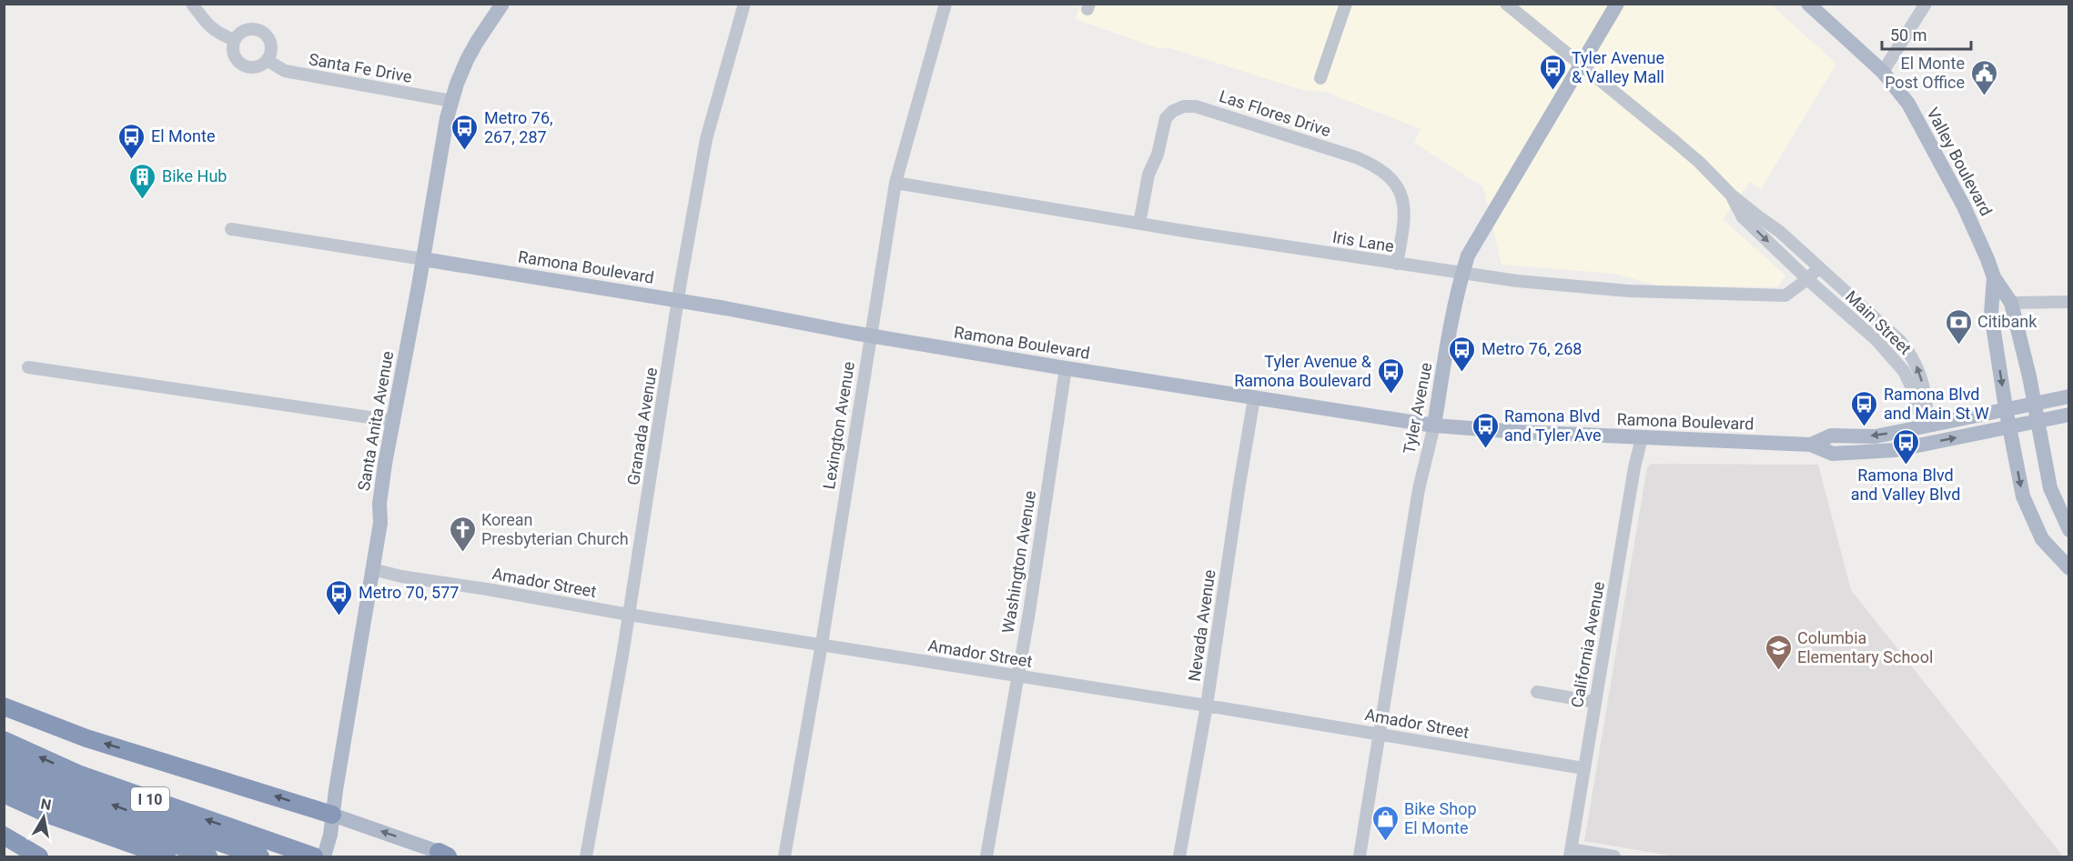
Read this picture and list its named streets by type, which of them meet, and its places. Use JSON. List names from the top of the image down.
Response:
{
  "streets": {
    "highway": ["I 10"],
    "main road": [
      "Valley Boulevard",
      "Ramona Boulevard",
      "Tyler Avenue",
      "Santa Anita Avenue"
    ],
    "street": [
      "Santa Fe Drive",
      "Las Flores Drive",
      "Iris Lane",
      "Main Street",
      "Lexington Avenue",
      "Granada Avenue",
      "Washington Avenue",
      "Amador Street",
      "Nevada Avenue",
      "California Avenue"
    ]
  },
  "crossings": [
    ["Santa Fe Drive", "Santa Anita Avenue"],
    ["Las Flores Drive", "Iris Lane"],
    ["Valley Boulevard", "Ramona Boulevard"],
    ["Iris Lane", "Main Street"],
    ["Iris Lane", "Tyler Avenue"],
    ["Iris Lane", "Lexington Avenue"],
    ["Ramona Boulevard", "Main Street"],
    ["Ramona Boulevard", "Tyler Avenue"],
    ["Ramona Boulevard", "Santa Anita Avenue"],
    ["Ramona Boulevard", "Lexington Avenue"],
    ["Ramona Boulevard", "Granada Avenue"],
    ["Ramona Boulevard", "Washington Avenue"],
    ["Ramona Boulevard", "Nevada Avenue"],
    ["Ramona Boulevard", "California Avenue"],
    ["Main Street", "Tyler Avenue"],
    ["Tyler Avenue", "Amador Street"],
    ["Santa Anita Avenue", "Amador Street"],
    ["Lexington Avenue", "Amador Street"],
    ["Granada Avenue", "Amador Street"],
    ["Washington Avenue", "Amador Street"],
    ["Amador Street", "Nevada Avenue"],
    ["Amador Street", "California Avenue"]
  ],
  "places": {
    "bus stop": [
      "Tyler Avenue & Valley Mall",
      "Metro 76, 267, 287",
      "El Monte",
      "Metro 76, 268",
      "Tyler Avenue & Ramona Boulevard",
      "Ramona Blvd and Main St W",
      "Ramona Blvd and Tyler Ave",
      "Ramona Blvd and Valley Blvd",
      "Metro 70, 577"
    ],
    "public building": ["El Monte Post Office"],
    "building": ["Bike Hub"],
    "bank": ["Citibank"],
    "church": ["Korean Presbyterian Church"],
    "school or university": ["Columbia Elementary School"],
    "shop": ["Bike Shop El Monte"]
  },
  "scale_bar": "50 m",
  "north": "top"
}
